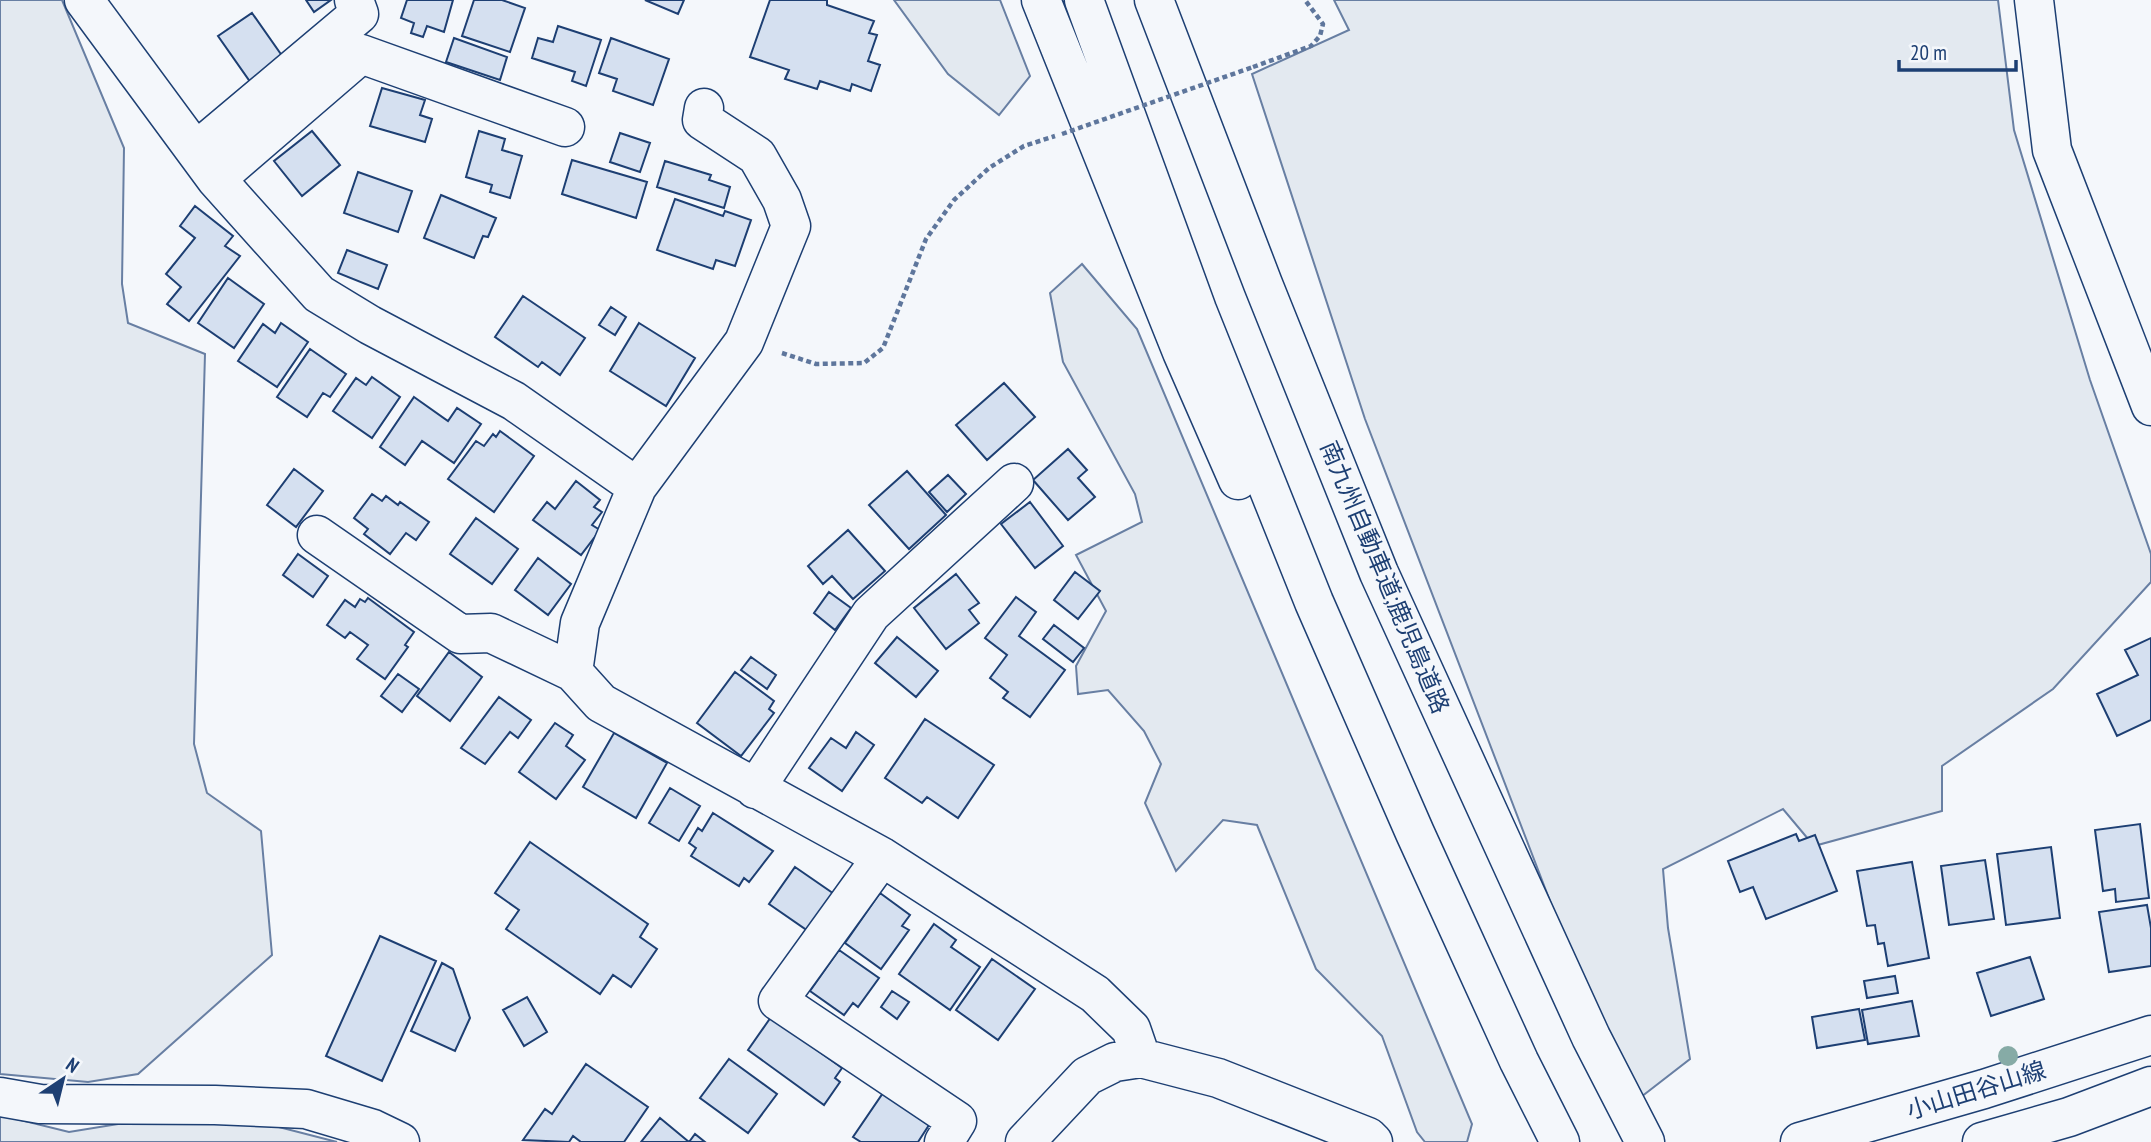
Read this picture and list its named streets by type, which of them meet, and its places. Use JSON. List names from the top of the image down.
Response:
{
  "streets": {
    "main road": ["南九州自動車道;鹿児島道路", "小山田谷山線"]
  },
  "scale_bar": "20 m",
  "north": "top right"
}
